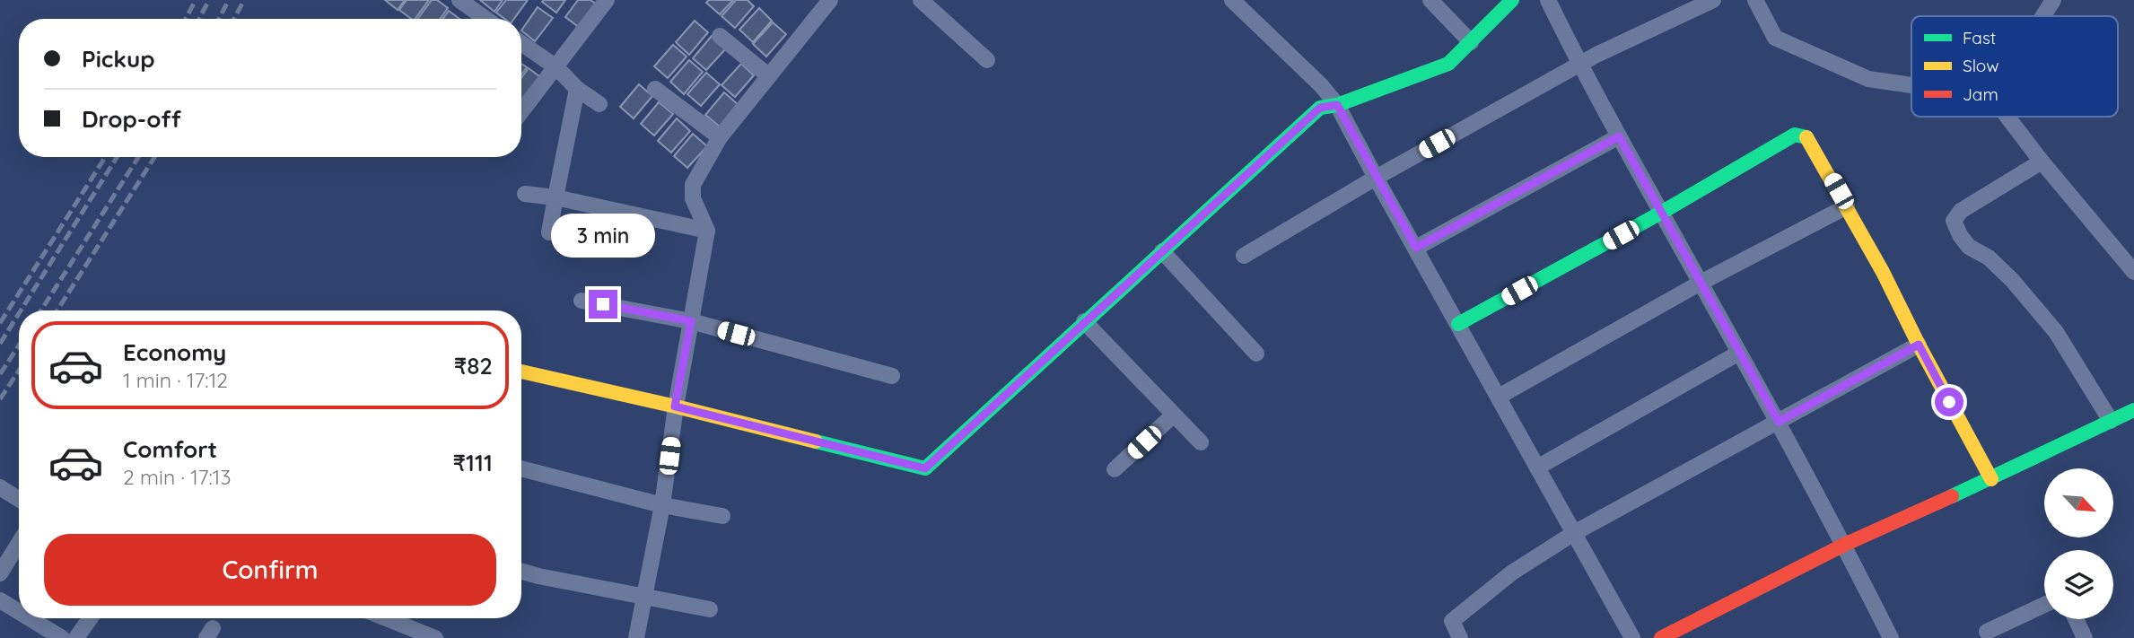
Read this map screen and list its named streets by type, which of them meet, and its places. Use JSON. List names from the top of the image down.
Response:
{
  "legend": ["Fast", "Slow", "Jam"],
  "north": "bottom right",
  "page": {
    "banner": ["Pickup", "Drop-off"],
    "bubble": "3 min",
    "list": [
      {
        "name": "Economy",
        "note": "1 min · 17:12",
        "value": "₹82"
      },
      {
        "name": "Comfort",
        "note": "2 min · 17:13",
        "value": "₹111"
      }
    ],
    "buttons": "Confirm"
  }
}
